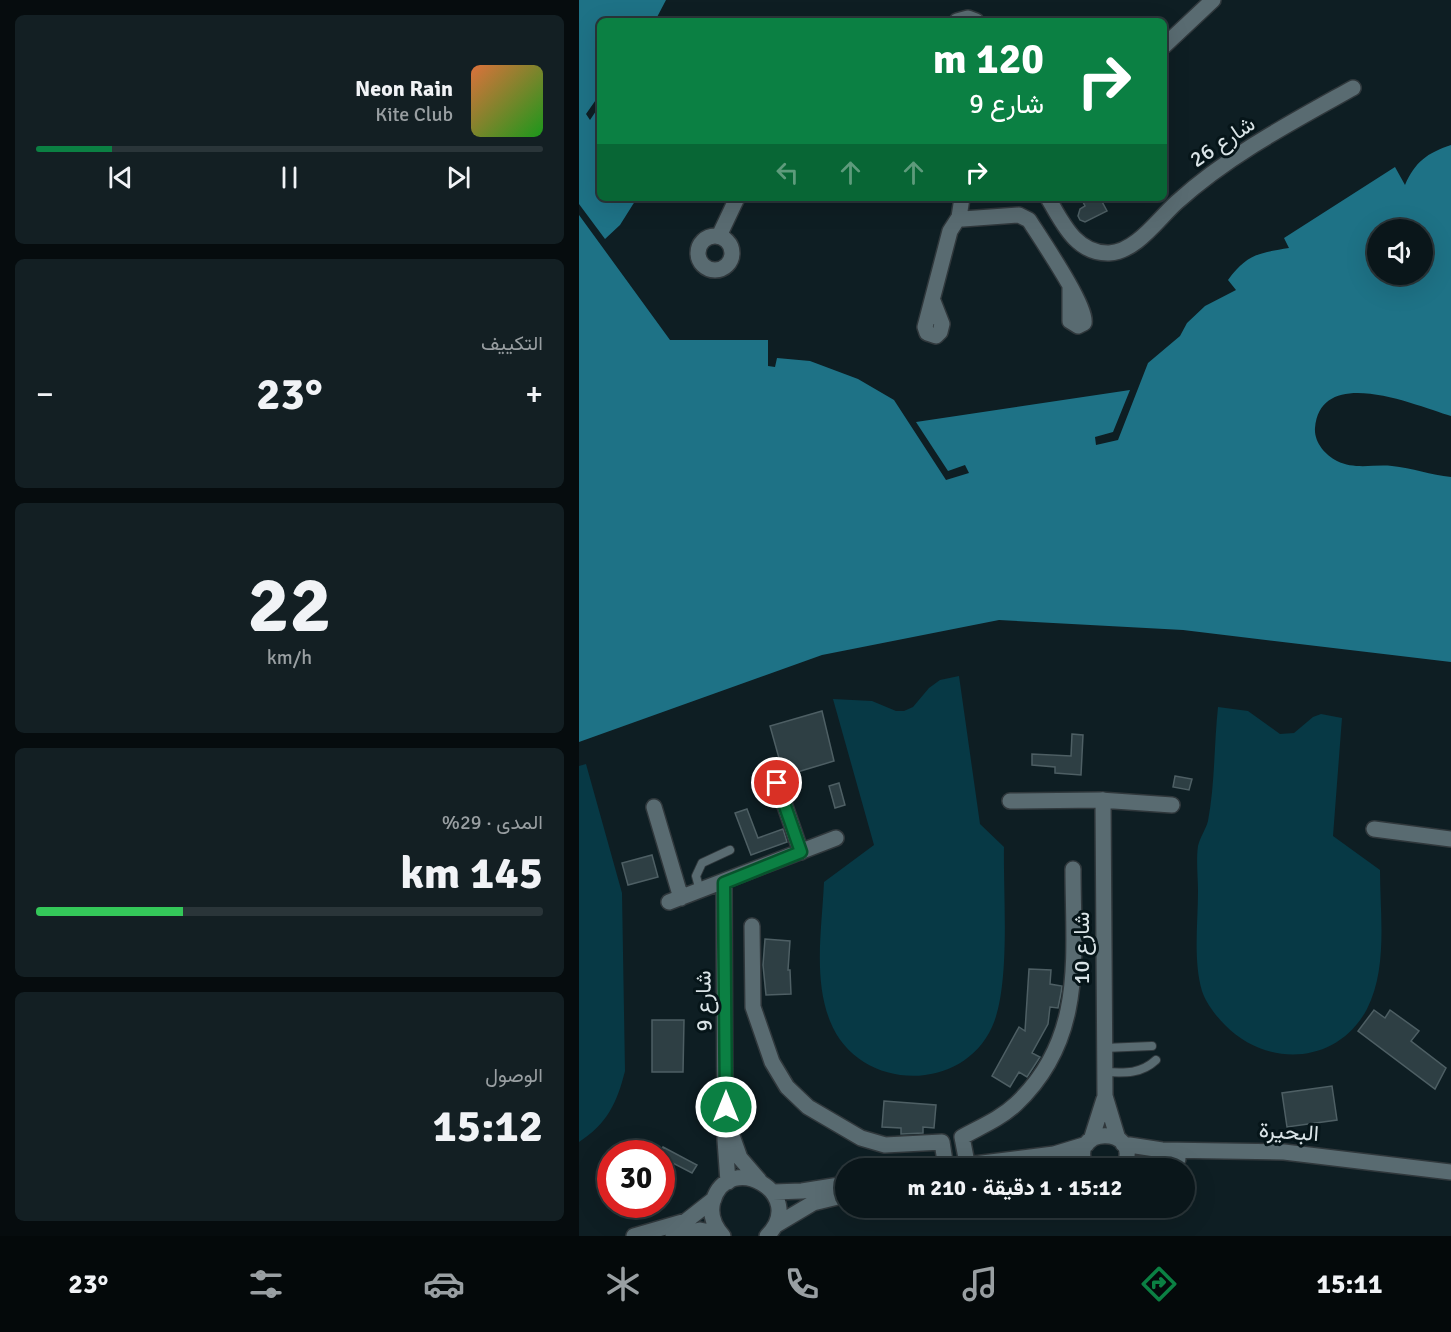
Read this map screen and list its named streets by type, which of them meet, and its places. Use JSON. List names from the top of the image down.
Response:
{
  "streets": {
    "street": [
      "شارع 26",
      "شارع 10",
      "شارع 9",
      "البحيرة"
    ]
  },
  "crossings": [
    ["شارع 10", "البحيرة"]
  ],
  "page": {
    "turn": ["120 m", "شارع 9"],
    "song": ["Neon Rain", "Kite Club"],
    "tile": [
      "التكييف",
      ["22", "km/h"],
      ["المدى · 29%", "145 km"],
      ["الوصول", "15:12"]
    ],
    "heat": ["−", "23°", "+"],
    "limit": "30",
    "trip": "15:12 · 1 دقيقة · 210 m",
    "tabs": ["15:11", "23°"]
  }
}
